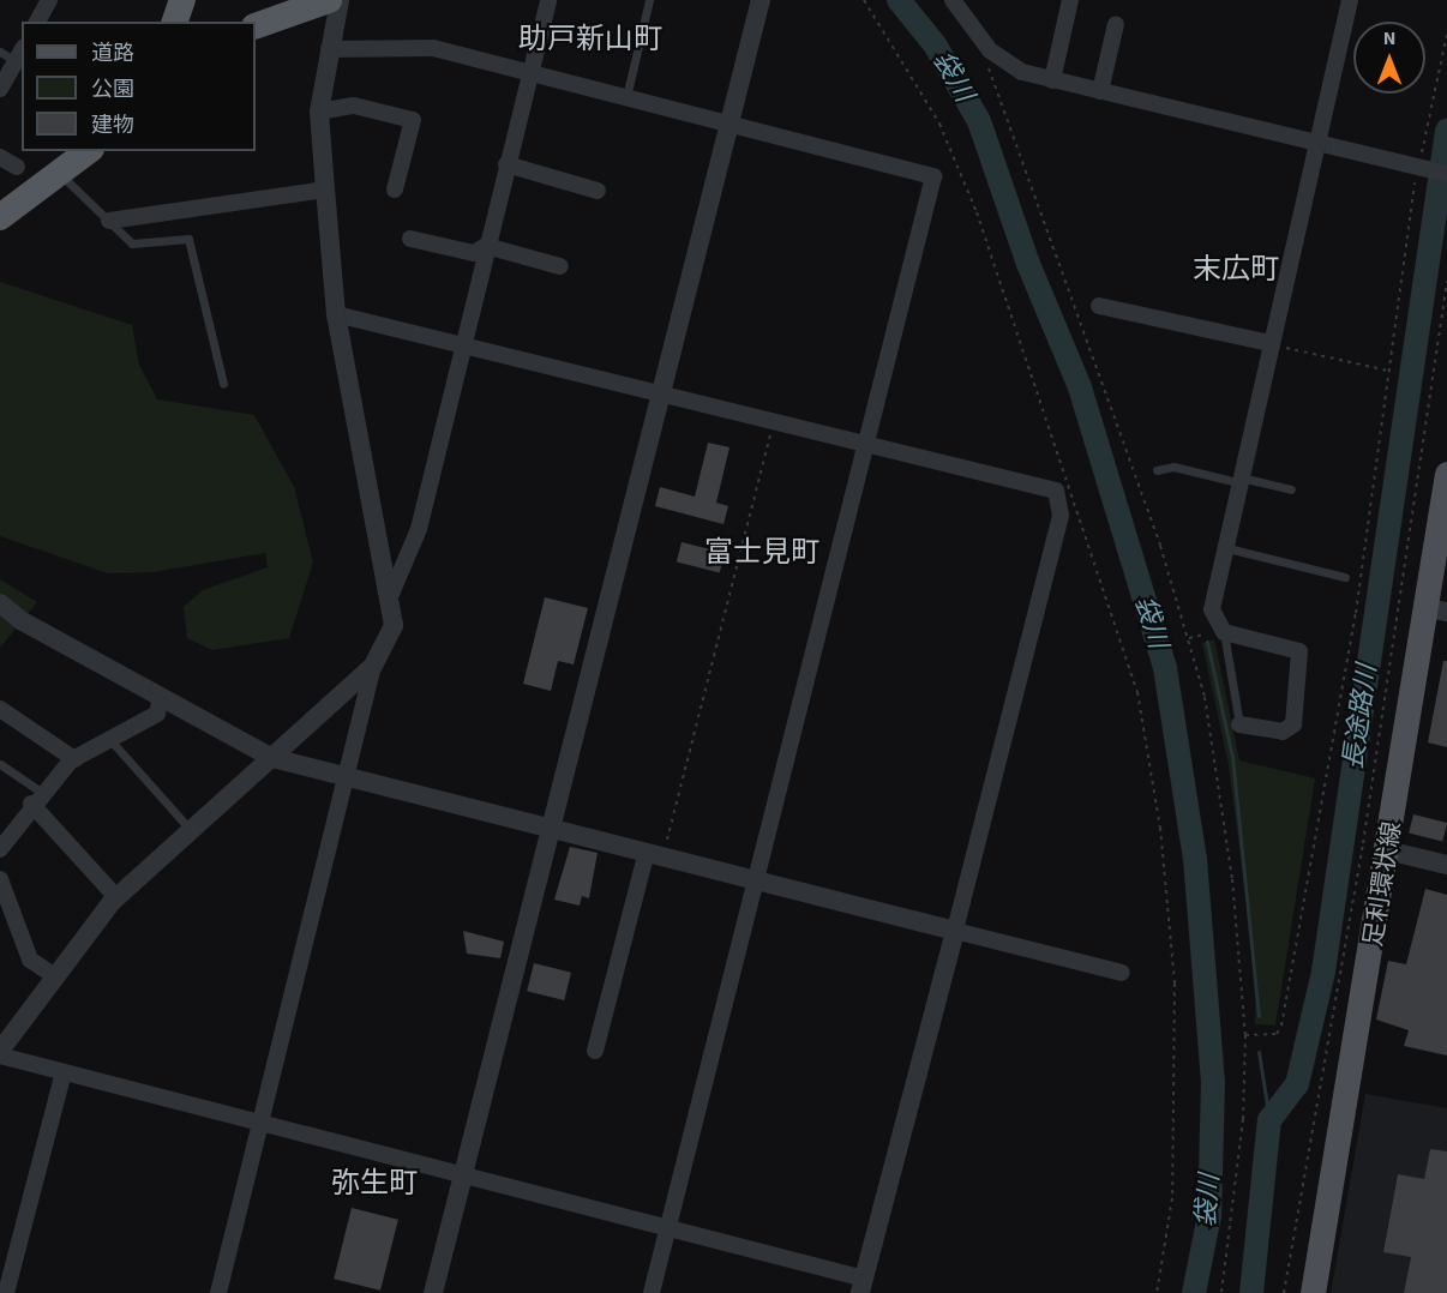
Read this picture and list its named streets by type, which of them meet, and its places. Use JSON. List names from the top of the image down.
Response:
{
  "streets": {
    "main road": ["足利環状線"]
  },
  "districts": [
    "助戸新山町",
    "末広町",
    "富士見町",
    "弥生町"
  ],
  "water": ["袋川", "長途路川"],
  "legend": ["道路", "公園", "建物"],
  "north": "top"
}
